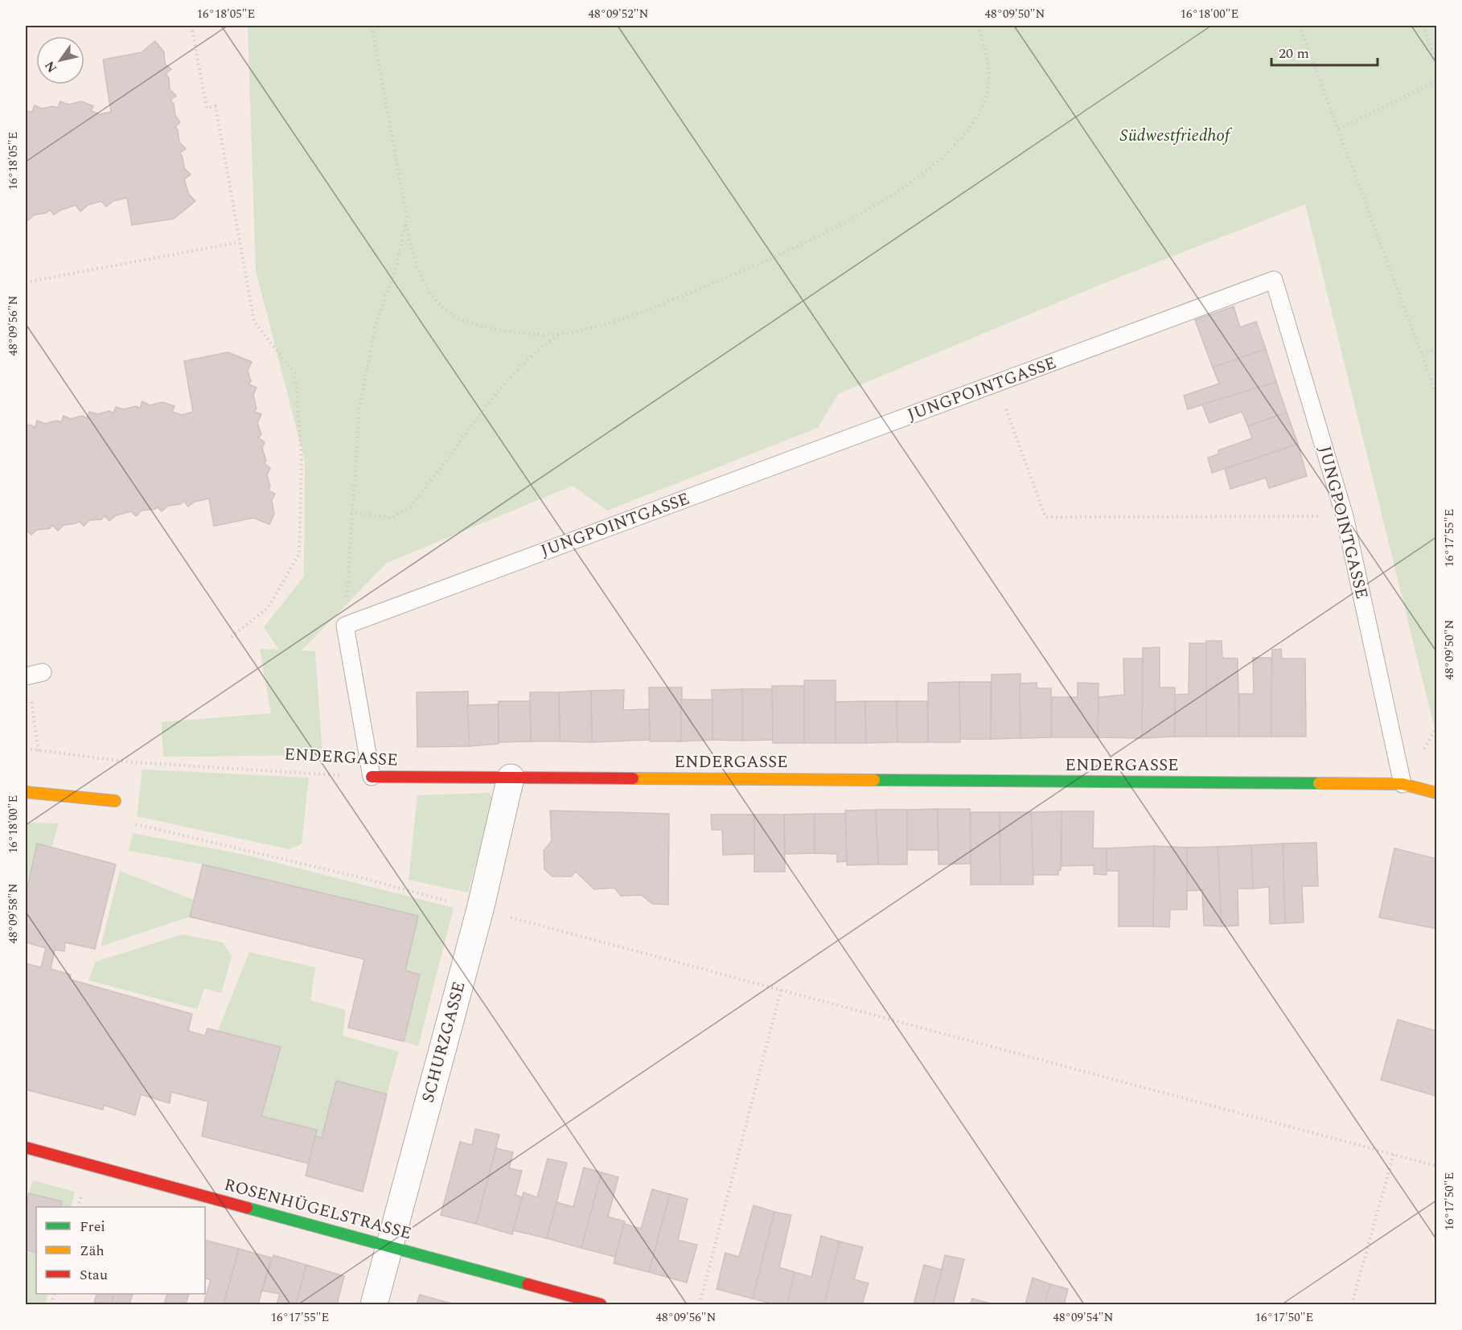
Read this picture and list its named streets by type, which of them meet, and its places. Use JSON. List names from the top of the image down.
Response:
{
  "streets": {
    "street": ["ENDERGASSE", "SCHURZGASSE", "ROSENHÜGELSTRASSE"],
    "lane": ["JUNGPOINTGASSE"]
  },
  "crossings": [
    ["JUNGPOINTGASSE", "ENDERGASSE"],
    ["ENDERGASSE", "SCHURZGASSE"],
    ["SCHURZGASSE", "ROSENHÜGELSTRASSE"]
  ],
  "parks": ["Südwestfriedhof"],
  "legend": ["Frei", "Zäh", "Stau"],
  "scale_bar": "20 m",
  "north": "bottom left",
  "coordinates": [
    "16°18'05\"E",
    "48°09'52\"N",
    "48°09'50\"N",
    "16°18'00\"E",
    "48°09'56\"N",
    "16°17'55\"E",
    "48°09'58\"N",
    "16°17'50\"E",
    "48°09'54\"N"
  ]
}
